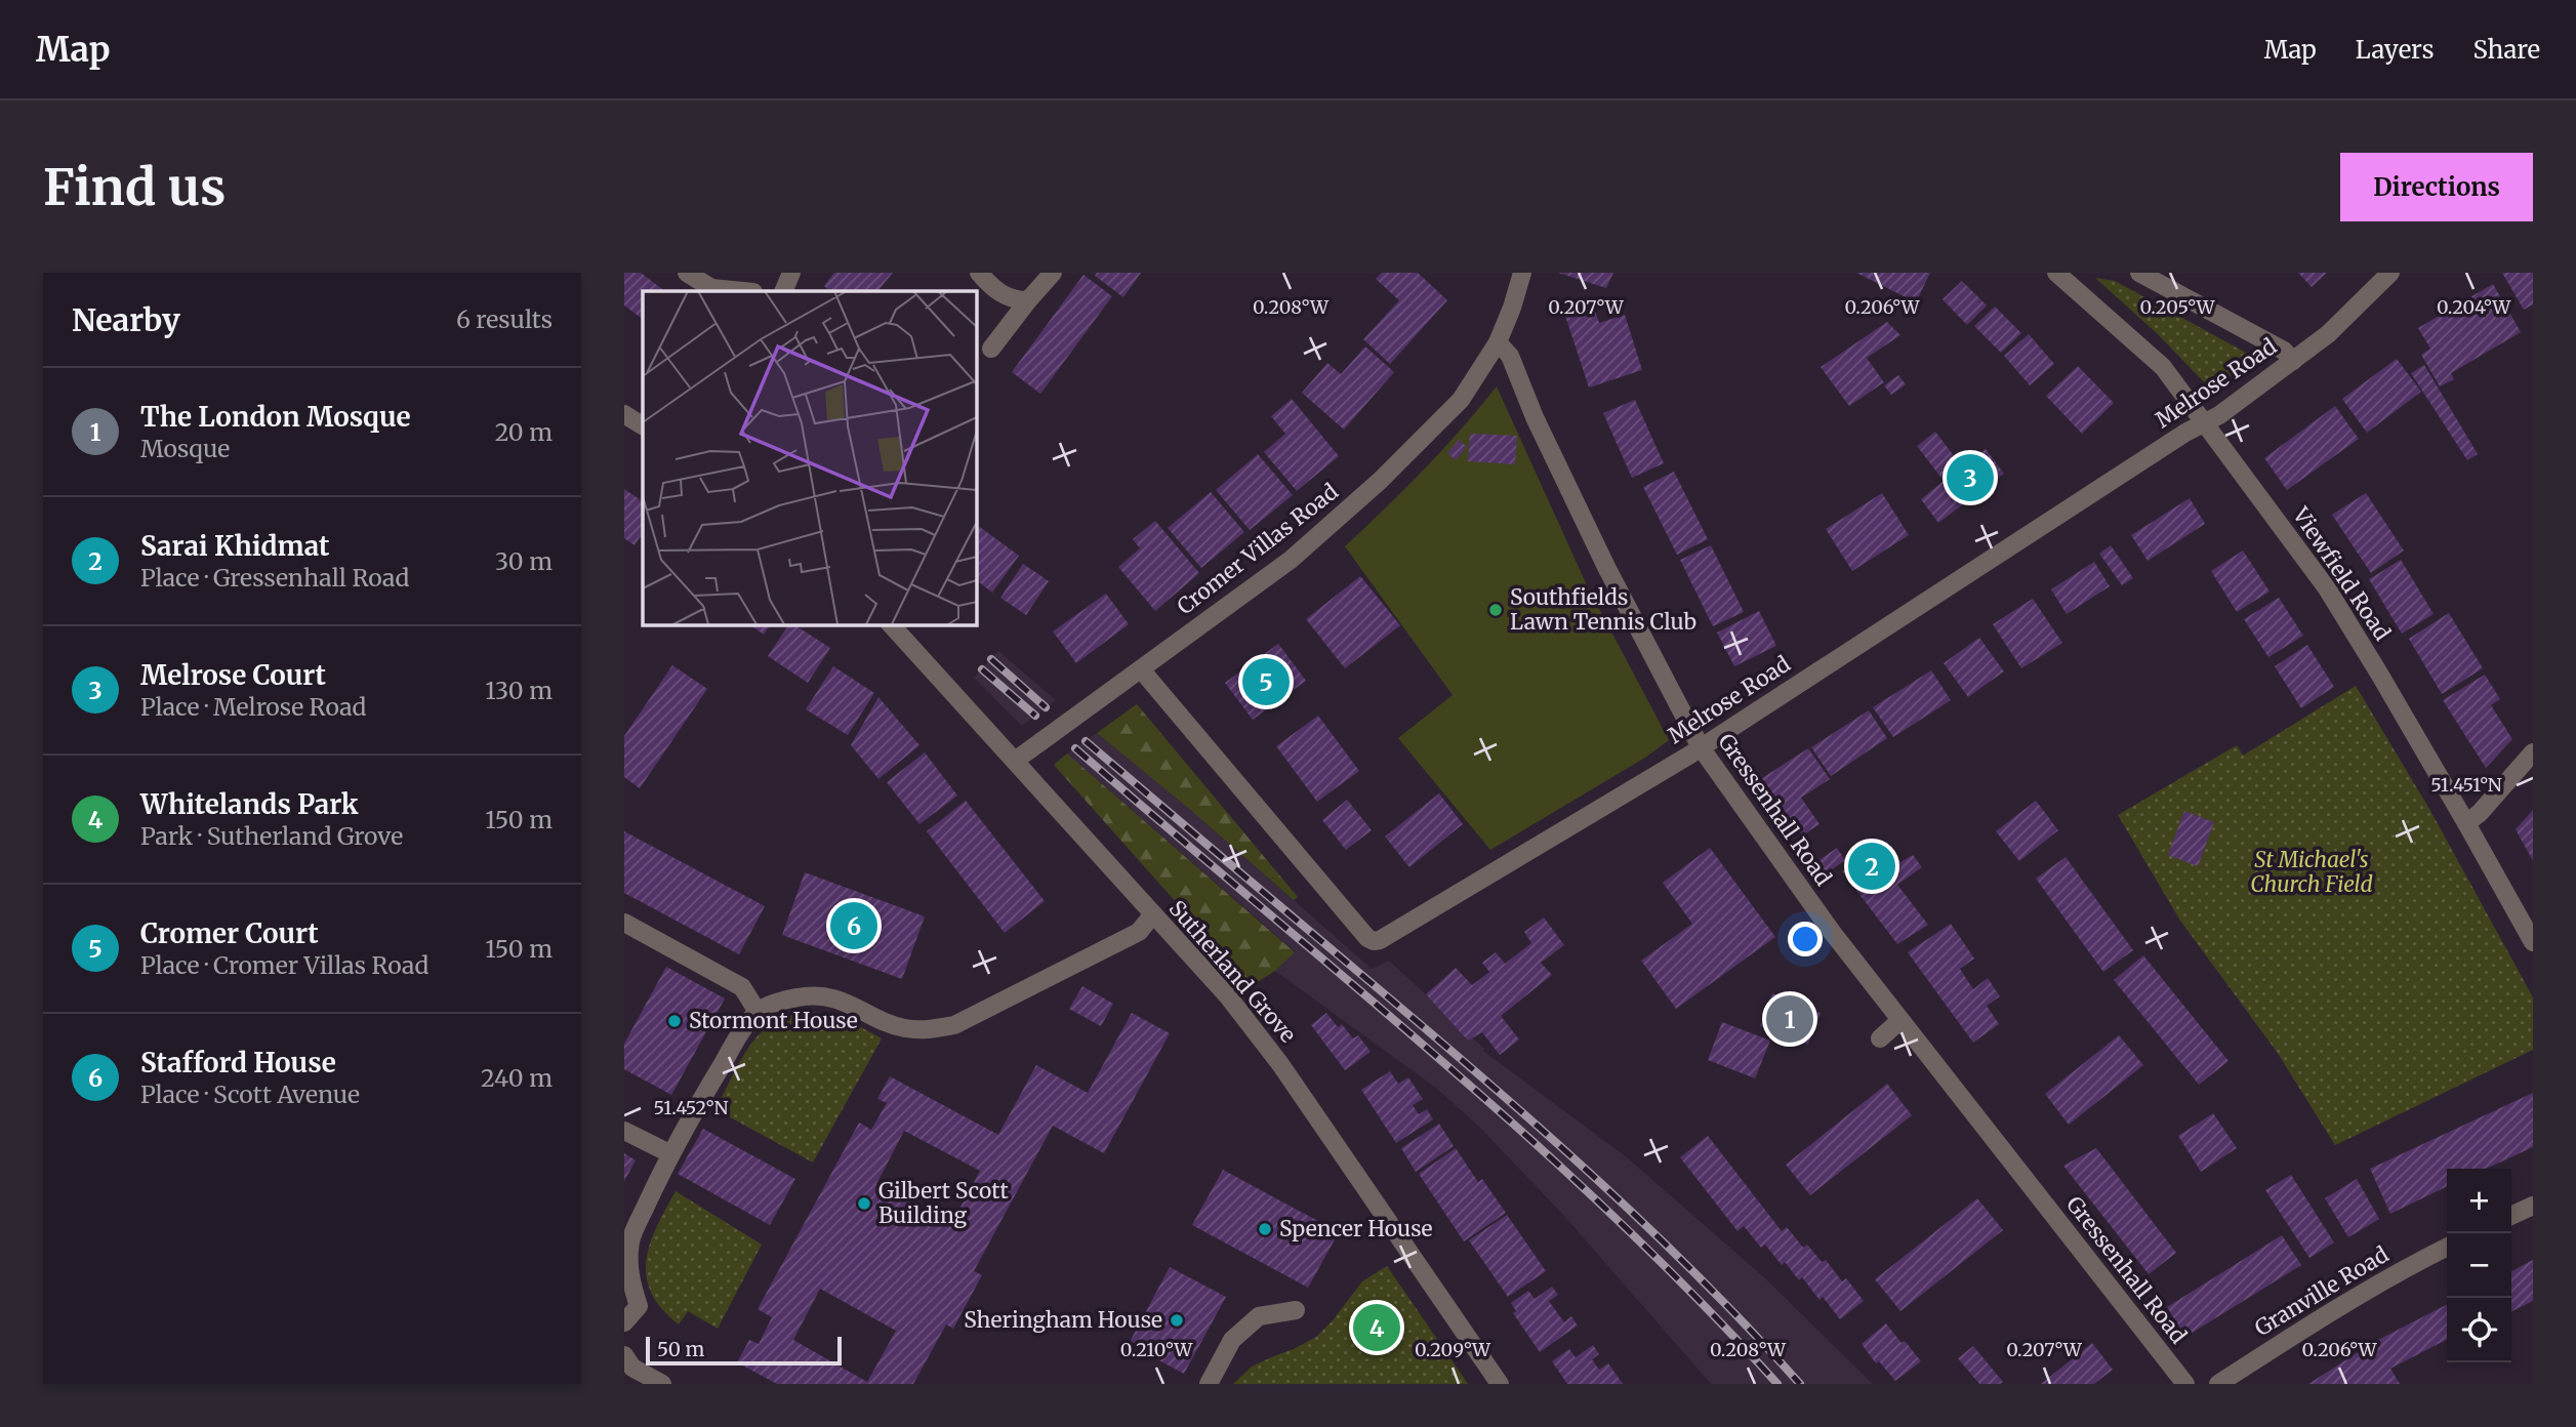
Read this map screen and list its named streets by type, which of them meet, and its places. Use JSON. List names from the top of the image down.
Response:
{
  "streets": {
    "street": [
      "Melrose Road",
      "Cromer Villas Road",
      "Viewfield Road",
      "Gressenhall Road",
      "Sutherland Grove",
      "Granville Road"
    ]
  },
  "crossings": [
    ["Melrose Road", "Cromer Villas Road"],
    ["Melrose Road", "Viewfield Road"],
    ["Melrose Road", "Gressenhall Road"],
    ["Cromer Villas Road", "Gressenhall Road"],
    ["Cromer Villas Road", "Sutherland Grove"]
  ],
  "parks": ["St Michael's Church Field"],
  "places": [
    "Southfields Lawn Tennis Club",
    "Stormont House",
    "Gilbert Scott Building",
    "Spencer House",
    "Sheringham House"
  ],
  "scale_bar": "50 m",
  "page": {
    "header": "Map",
    "nav": ["Map", "Layers", "Share"],
    "buttons": "Directions",
    "title": "Find us",
    "heading": ["Nearby", "6 results"],
    "list": [
      {
        "mark": "1",
        "name": "The London Mosque",
        "note": "Mosque",
        "value": "20 m"
      },
      {
        "mark": "2",
        "name": "Sarai Khidmat",
        "note": "Place · Gressenhall Road",
        "value": "30 m"
      },
      {
        "mark": "3",
        "name": "Melrose Court",
        "note": "Place · Melrose Road",
        "value": "130 m"
      },
      {
        "mark": "4",
        "name": "Whitelands Park",
        "note": "Park · Sutherland Grove",
        "value": "150 m"
      },
      {
        "mark": "5",
        "name": "Cromer Court",
        "note": "Place · Cromer Villas Road",
        "value": "150 m"
      },
      {
        "mark": "6",
        "name": "Stafford House",
        "note": "Place · Scott Avenue",
        "value": "240 m"
      }
    ],
    "pins": [
      "3",
      "5",
      "2",
      "6",
      "1",
      "4"
    ],
    "map_buttons": ["+", "−"],
    "scale": "50 m"
  },
  "coordinates": [
    "0.208°W",
    "0.207°W",
    "0.206°W",
    "0.205°W",
    "0.204°W",
    "51.451°N",
    "51.452°N",
    "0.210°W",
    "0.209°W"
  ]
}
